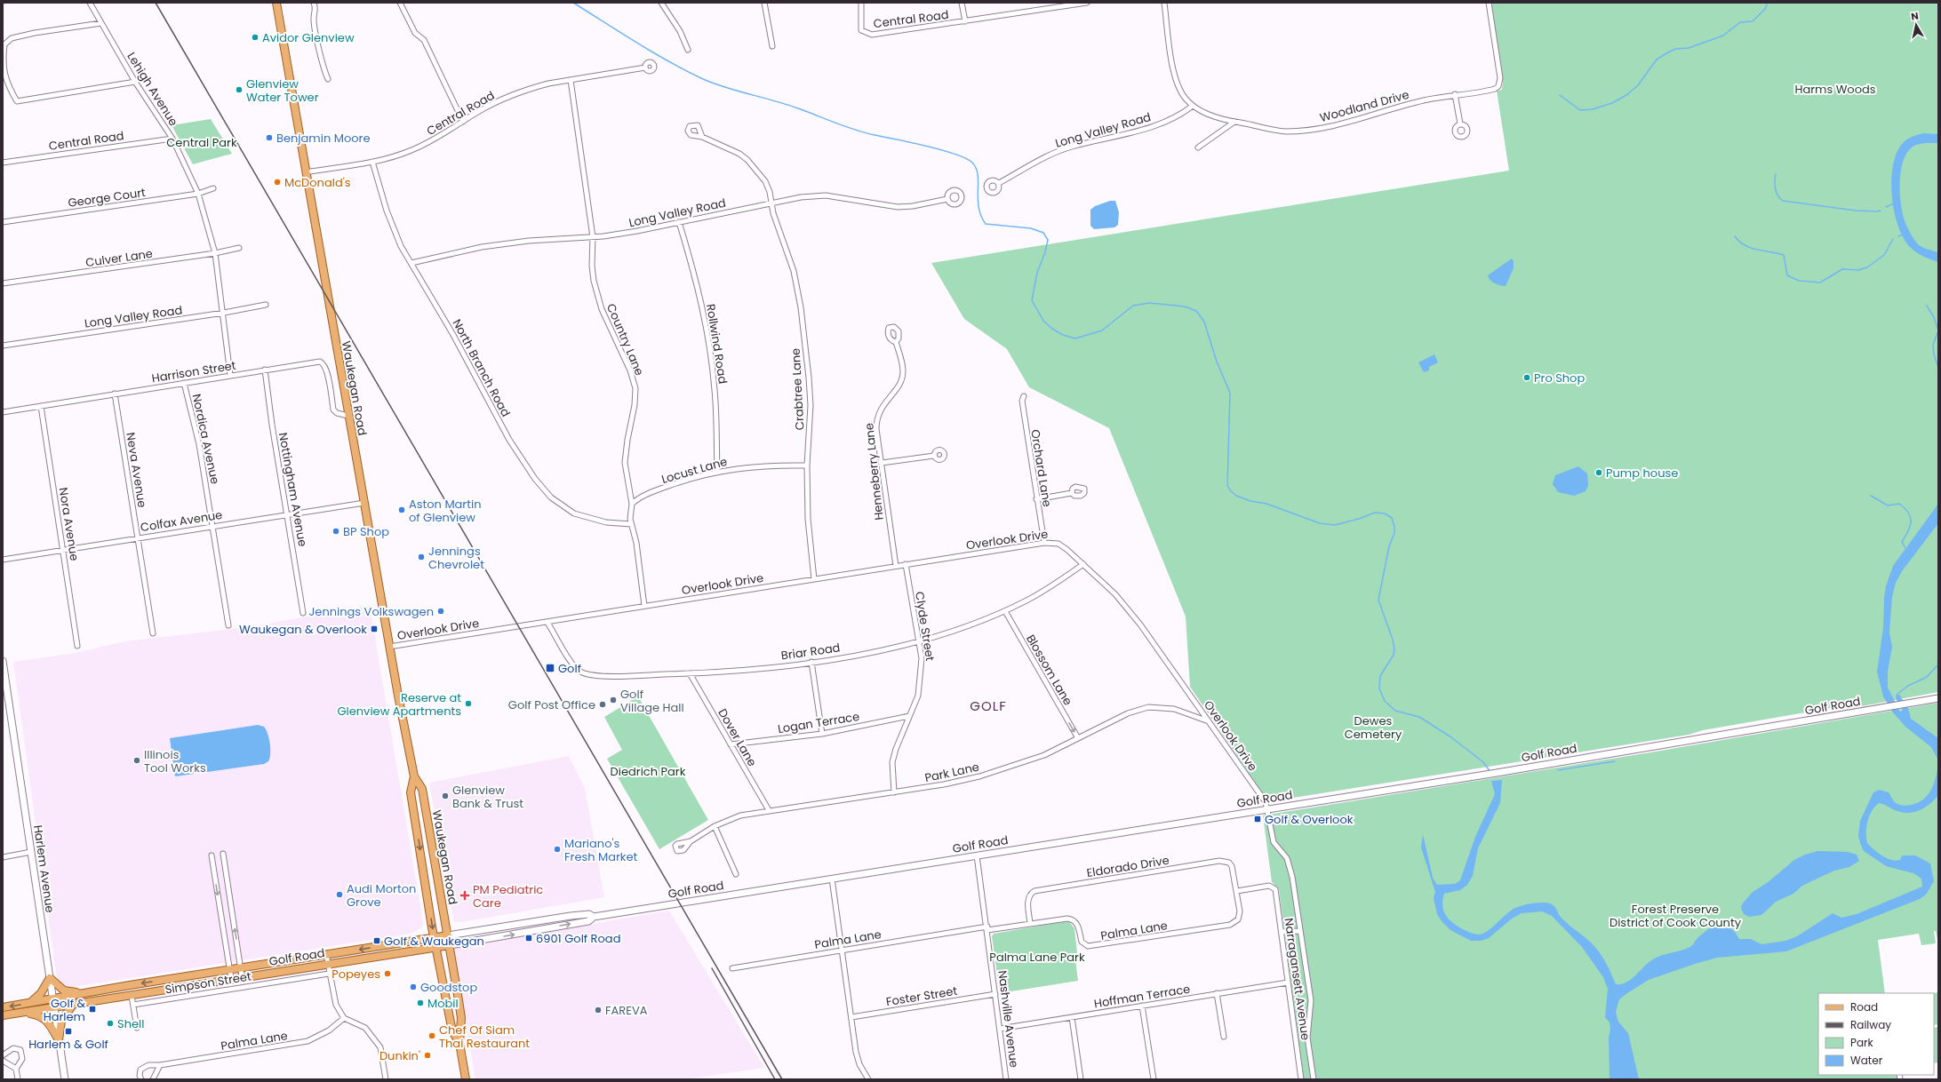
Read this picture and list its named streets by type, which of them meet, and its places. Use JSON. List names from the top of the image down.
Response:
{
  "streets": {
    "main road": ["Waukegan Road", "Golf Road", "Harlem Avenue"],
    "street": [
      "Central Road",
      "Lehigh Avenue",
      "Woodland Drive",
      "Long Valley Road",
      "George Court",
      "Culver Lane",
      "Country Lane",
      "Rollwind Road",
      "North Branch Road",
      "Harrison Street",
      "Crabtree Lane",
      "Nordica Avenue",
      "Orchard Lane",
      "Neva Avenue",
      "Locust Lane",
      "Henneberry Lane",
      "Nottingham Avenue",
      "Colfax Avenue",
      "Nora Avenue",
      "Overlook Drive",
      "Clyde Street",
      "Briar Road",
      "Blossom Lane",
      "Logan Terrace",
      "Dover Lane",
      "Park Lane",
      "Eldorado Drive",
      "Palma Lane",
      "Narragansett Avenue",
      "Simpson Street",
      "Foster Street",
      "Hoffman Terrace",
      "Nashville Avenue"
    ]
  },
  "crossings": [
    ["Central Road", "Lehigh Avenue"],
    ["Central Road", "Country Lane"],
    ["Central Road", "North Branch Road"],
    ["Central Road", "Waukegan Road"],
    ["Lehigh Avenue", "Long Valley Road"],
    ["Lehigh Avenue", "George Court"],
    ["Lehigh Avenue", "Culver Lane"],
    ["Lehigh Avenue", "Harrison Street"],
    ["Woodland Drive", "Long Valley Road"],
    ["Long Valley Road", "Country Lane"],
    ["Long Valley Road", "Rollwind Road"],
    ["Long Valley Road", "North Branch Road"],
    ["Long Valley Road", "Crabtree Lane"],
    ["Country Lane", "North Branch Road"],
    ["Country Lane", "Locust Lane"],
    ["Country Lane", "Overlook Drive"],
    ["Rollwind Road", "Locust Lane"],
    ["Harrison Street", "Waukegan Road"],
    ["Harrison Street", "Nordica Avenue"],
    ["Harrison Street", "Neva Avenue"],
    ["Harrison Street", "Nottingham Avenue"],
    ["Harrison Street", "Nora Avenue"],
    ["Waukegan Road", "Colfax Avenue"],
    ["Waukegan Road", "Overlook Drive"],
    ["Waukegan Road", "Golf Road"],
    ["Crabtree Lane", "Locust Lane"],
    ["Crabtree Lane", "Overlook Drive"],
    ["Nordica Avenue", "Colfax Avenue"],
    ["Orchard Lane", "Overlook Drive"],
    ["Neva Avenue", "Colfax Avenue"],
    ["Henneberry Lane", "Overlook Drive"],
    ["Nottingham Avenue", "Colfax Avenue"],
    ["Colfax Avenue", "Nora Avenue"],
    ["Overlook Drive", "Clyde Street"],
    ["Overlook Drive", "Briar Road"],
    ["Overlook Drive", "Golf Road"],
    ["Overlook Drive", "Park Lane"],
    ["Clyde Street", "Briar Road"],
    ["Clyde Street", "Logan Terrace"],
    ["Clyde Street", "Park Lane"],
    ["Briar Road", "Blossom Lane"],
    ["Briar Road", "Dover Lane"],
    ["Blossom Lane", "Park Lane"],
    ["Golf Road", "Harlem Avenue"],
    ["Golf Road", "Nashville Avenue"],
    ["Logan Terrace", "Dover Lane"],
    ["Dover Lane", "Park Lane"],
    ["Eldorado Drive", "Palma Lane"],
    ["Eldorado Drive", "Narragansett Avenue"],
    ["Palma Lane", "Narragansett Avenue"],
    ["Palma Lane", "Nashville Avenue"],
    ["Narragansett Avenue", "Hoffman Terrace"],
    ["Foster Street", "Nashville Avenue"],
    ["Hoffman Terrace", "Nashville Avenue"]
  ],
  "one_way": ["Blossom Lane"],
  "districts": ["GOLF"],
  "parks": [
    "Harms Woods",
    "Central Park",
    "Dewes Cemetery",
    "Diedrich Park",
    "Forest Preserve District of Cook County",
    "Palma Lane Park"
  ],
  "places": {
    "other": [
      "Avidor Glenview",
      "Glenview Water Tower",
      "Benjamin Moore",
      "McDonald's",
      "Pro Shop",
      "Pump house",
      "Aston Martin of Glenview",
      "BP Shop",
      "Jennings Chevrolet",
      "Jennings Volkswagen",
      "Golf Village Hall",
      "Reserve at Glenview Apartments",
      "Golf Post Office",
      "Illinois Tool Works",
      "Glenview Bank & Trust",
      "Mariano's Fresh Market",
      "Audi Morton Grove",
      "Popeyes",
      "Goodstop",
      "Mobil",
      "FAREVA",
      "Shell",
      "Chef Of Siam Thai Restaurant",
      "Dunkin'"
    ],
    "transit": [
      "Waukegan & Overlook",
      "Golf",
      "Golf & Overlook",
      "6901 Golf Road",
      "Golf & Waukegan",
      "Golf & Harlem",
      "Harlem & Golf"
    ],
    "health": ["PM Pediatric Care"]
  },
  "legend": [
    "Road",
    "Railway",
    "Park",
    "Water"
  ],
  "north": "top"
}
